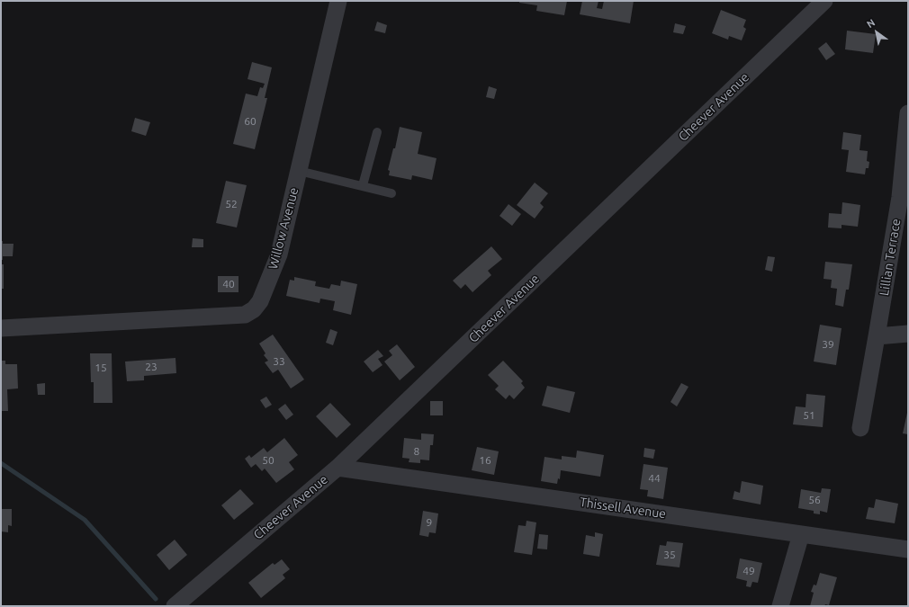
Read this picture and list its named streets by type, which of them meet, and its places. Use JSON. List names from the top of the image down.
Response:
{
  "streets": {
    "street": [
      "Cheever Avenue",
      "Willow Avenue",
      "Lillian Terrace",
      "Thissell Avenue"
    ]
  },
  "crossings": [
    ["Cheever Avenue", "Thissell Avenue"]
  ],
  "house_numbers": [
    "60",
    "52",
    "40",
    "39",
    "33",
    "23",
    "15",
    "51",
    "8",
    "50",
    "16",
    "44",
    "56",
    "9",
    "35",
    "49"
  ],
  "north": "top left"
}
